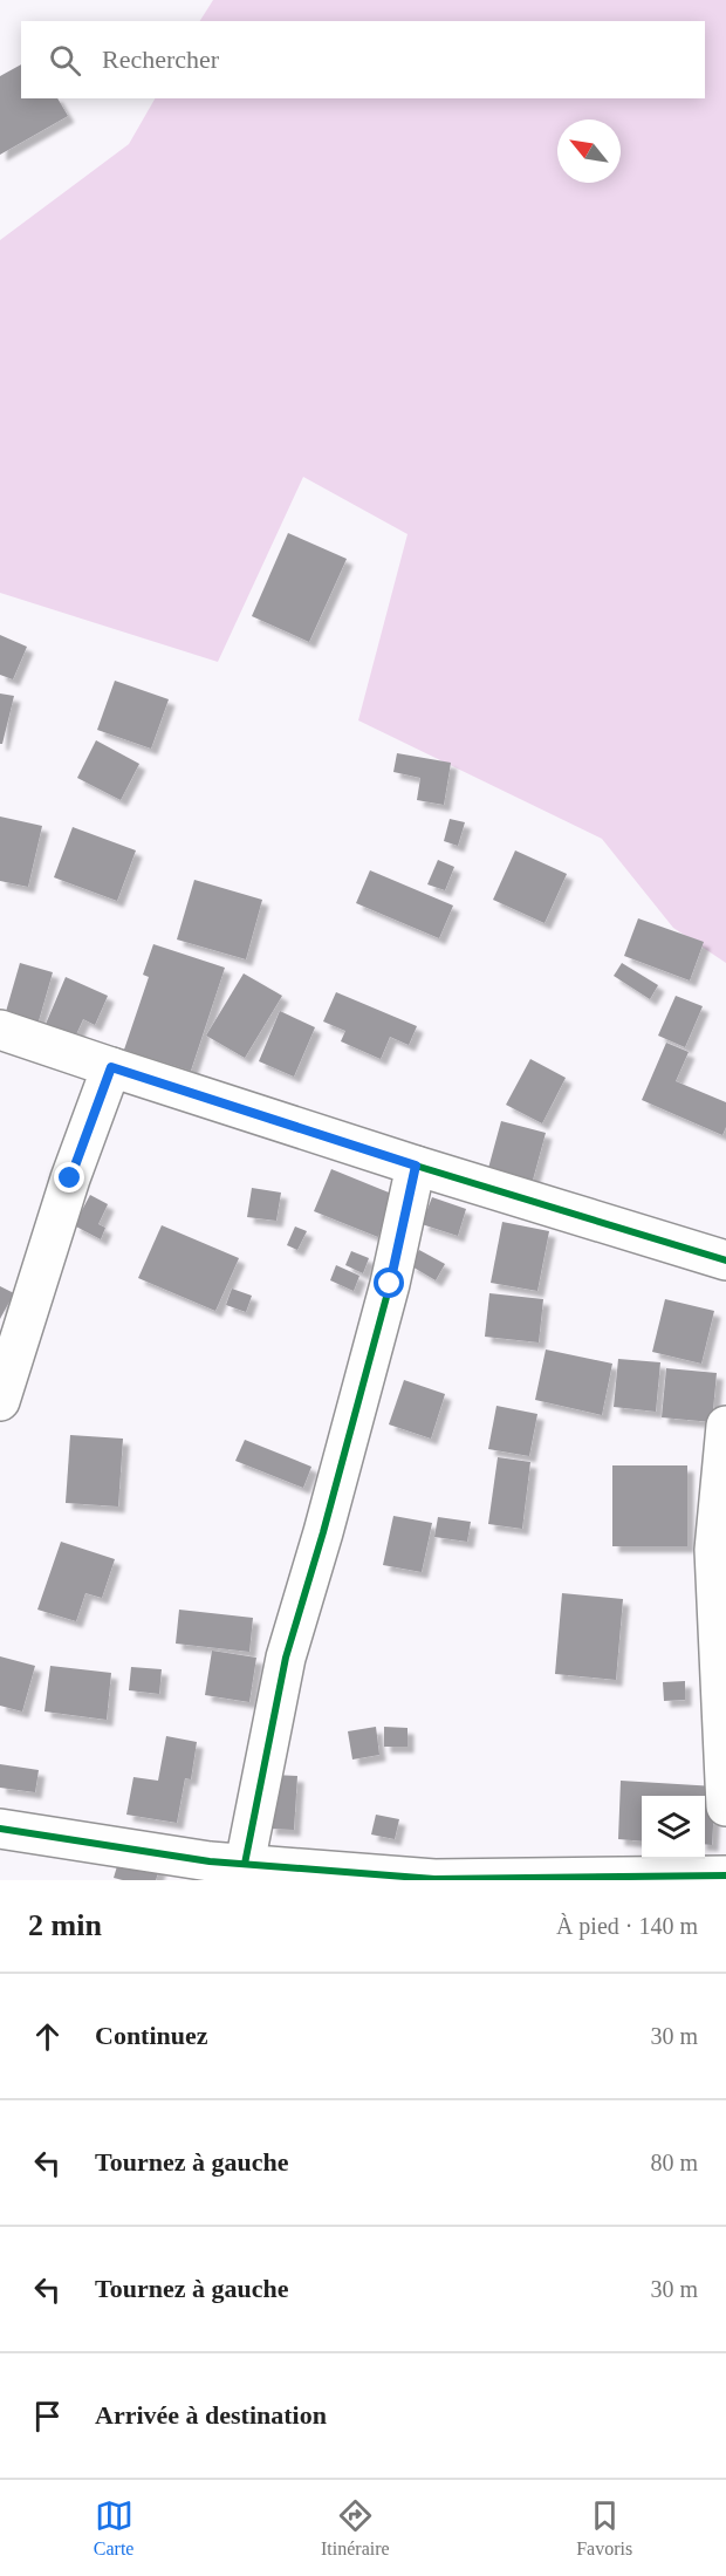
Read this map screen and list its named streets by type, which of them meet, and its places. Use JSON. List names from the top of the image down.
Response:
{
  "north": "top left",
  "page": {
    "search": "Rechercher",
    "heading": ["2 min", "À pied · 140 m"],
    "list": [
      ["Continuez", "30 m"],
      ["Tournez à gauche", "80 m"],
      ["Tournez à gauche", "30 m"],
      "Arrivée à destination"
    ],
    "nav": ["Carte", "Itinéraire", "Favoris"]
  }
}
